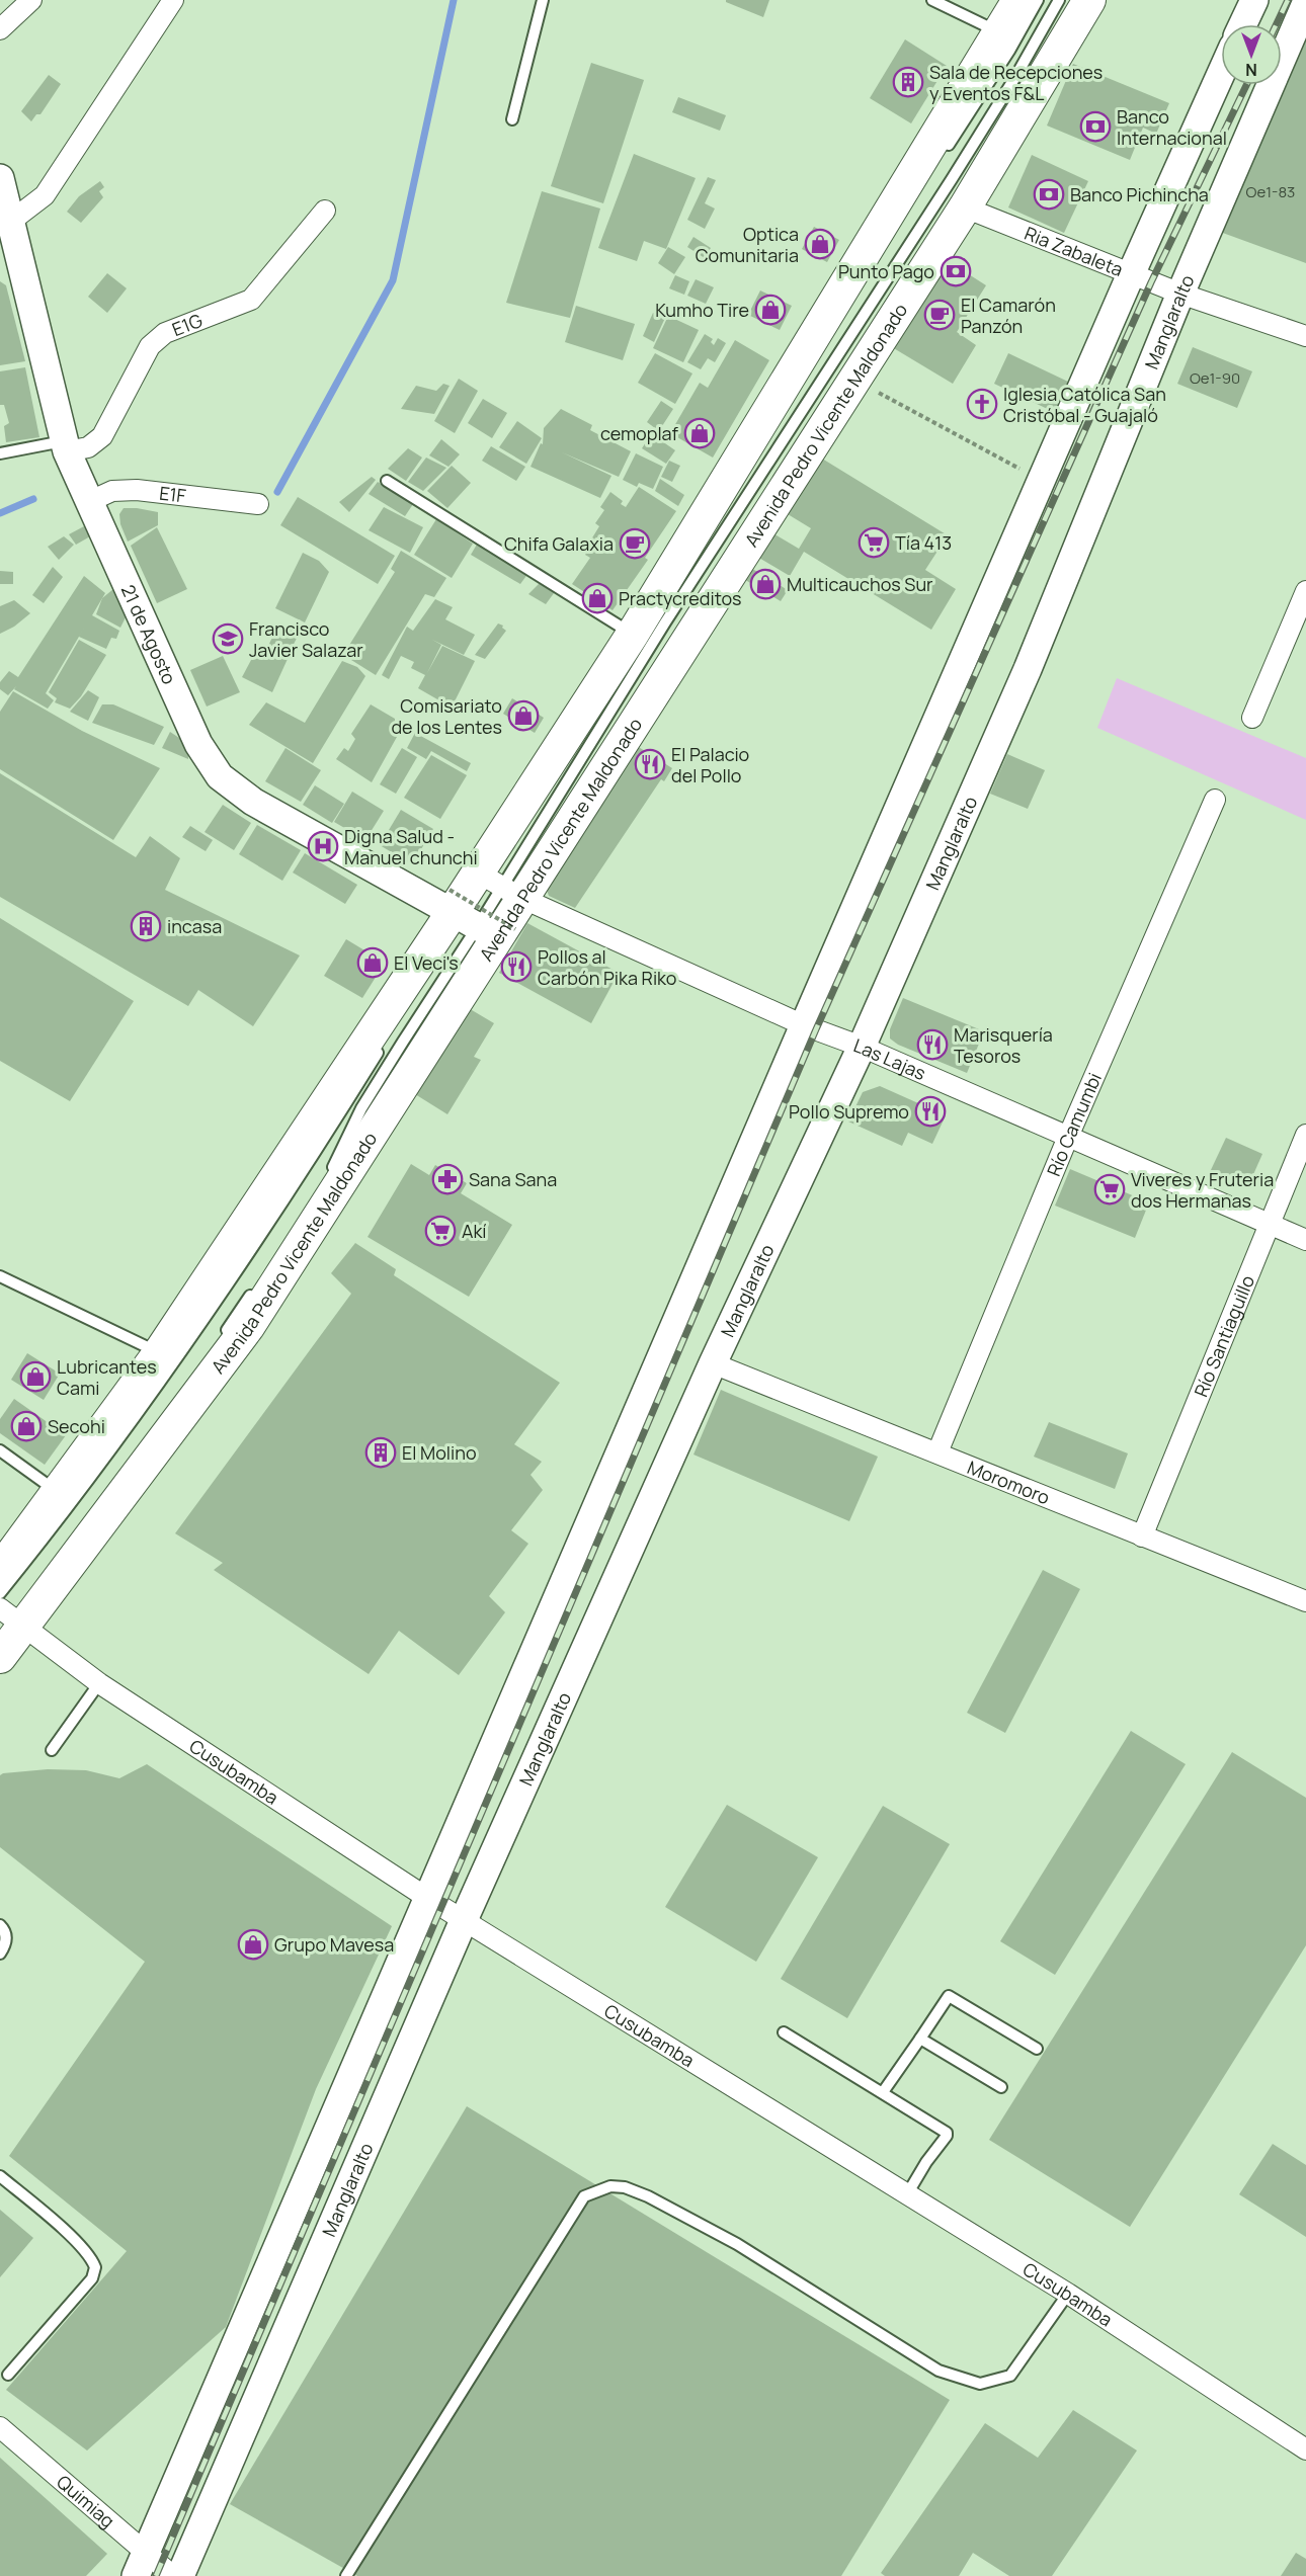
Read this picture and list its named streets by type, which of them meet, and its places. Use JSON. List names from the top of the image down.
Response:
{
  "streets": {
    "main road": ["Manglaralto", "Avenida Pedro Vicente Maldonado", "21 de Agosto"],
    "street": [
      "Ria Zabaleta",
      "E1G",
      "E1F",
      "Las Lajas",
      "Río Camumbi",
      "Río Santiaguillo",
      "Moromoro",
      "Cusubamba",
      "Quimiag"
    ]
  },
  "crossings": [
    ["Ria Zabaleta", "Manglaralto"],
    ["Ria Zabaleta", "Avenida Pedro Vicente Maldonado"],
    ["Manglaralto", "Las Lajas"],
    ["Manglaralto", "Moromoro"],
    ["Manglaralto", "Cusubamba"],
    ["E1G", "21 de Agosto"],
    ["Avenida Pedro Vicente Maldonado", "21 de Agosto"],
    ["Avenida Pedro Vicente Maldonado", "Las Lajas"],
    ["Avenida Pedro Vicente Maldonado", "Cusubamba"],
    ["E1F", "21 de Agosto"],
    ["Las Lajas", "Río Camumbi"],
    ["Las Lajas", "Río Santiaguillo"],
    ["Río Camumbi", "Moromoro"],
    ["Río Santiaguillo", "Moromoro"]
  ],
  "places": {
    "building": ["Sala de Recepciones y Eventos F&L", "incasa", "El Molino"],
    "bank": ["Banco Internacional", "Banco Pichincha", "Punto Pago"],
    "shop": [
      "Optica Comunitaria",
      "Kumho Tire",
      "cemoplaf",
      "Multicauchos Sur",
      "Practycreditos",
      "Comisariato de los Lentes",
      "El Veci's",
      "Lubricantes Cami",
      "Secohi",
      "Grupo Mavesa"
    ],
    "cafe": ["El Camarón Panzón", "Chifa Galaxia"],
    "church": ["Iglesia Católica San Cristóbal - Guajaló"],
    "supermarket": ["Tía 413", "Viveres y Fruteria dos Hermanas", "Akí"],
    "school or university": ["Francisco Javier Salazar"],
    "restaurant": [
      "El Palacio del Pollo",
      "Pollos al Carbón Pika Riko",
      "Marisquería Tesoros",
      "Pollo Supremo"
    ],
    "hospital": ["Digna Salud - Manuel chunchi"],
    "pharmacy": ["Sana Sana"]
  },
  "house_numbers": ["Oe1-83", "Oe1-90"],
  "north": "bottom"
}
